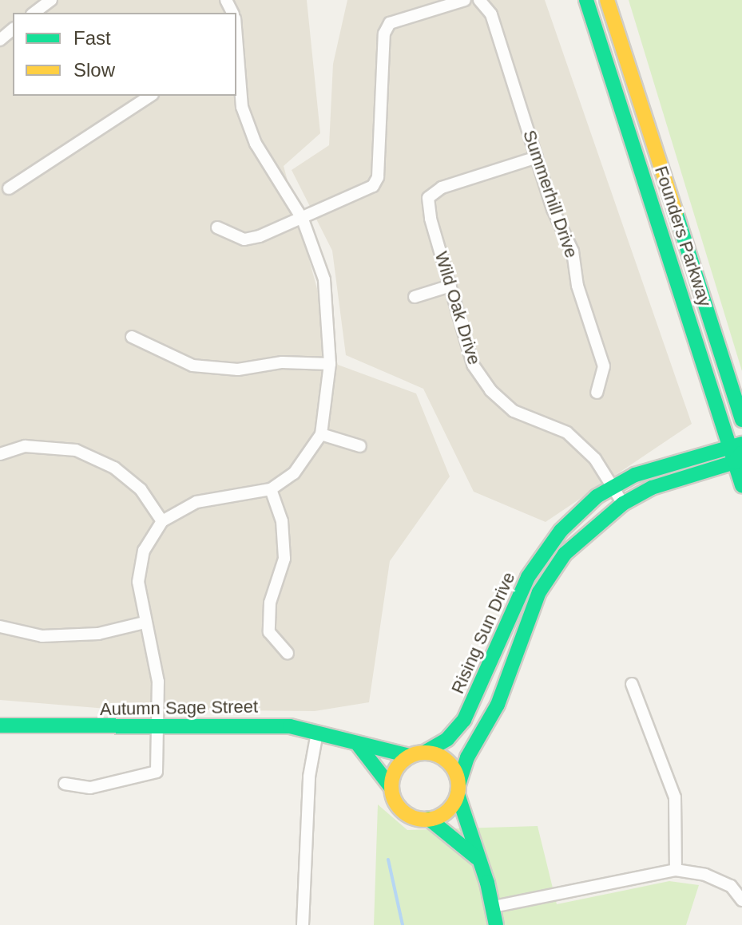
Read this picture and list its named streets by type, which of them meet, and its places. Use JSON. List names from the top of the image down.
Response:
{
  "streets": {
    "main road": ["Founders Parkway", "Rising Sun Drive", "Autumn Sage Street"],
    "street": ["Summerhill Drive", "Wild Oak Drive"]
  },
  "crossings": [
    ["Summerhill Drive", "Wild Oak Drive"],
    ["Founders Parkway", "Rising Sun Drive"],
    ["Wild Oak Drive", "Rising Sun Drive"],
    ["Rising Sun Drive", "Autumn Sage Street"]
  ],
  "legend": ["Fast", "Slow"]
}
